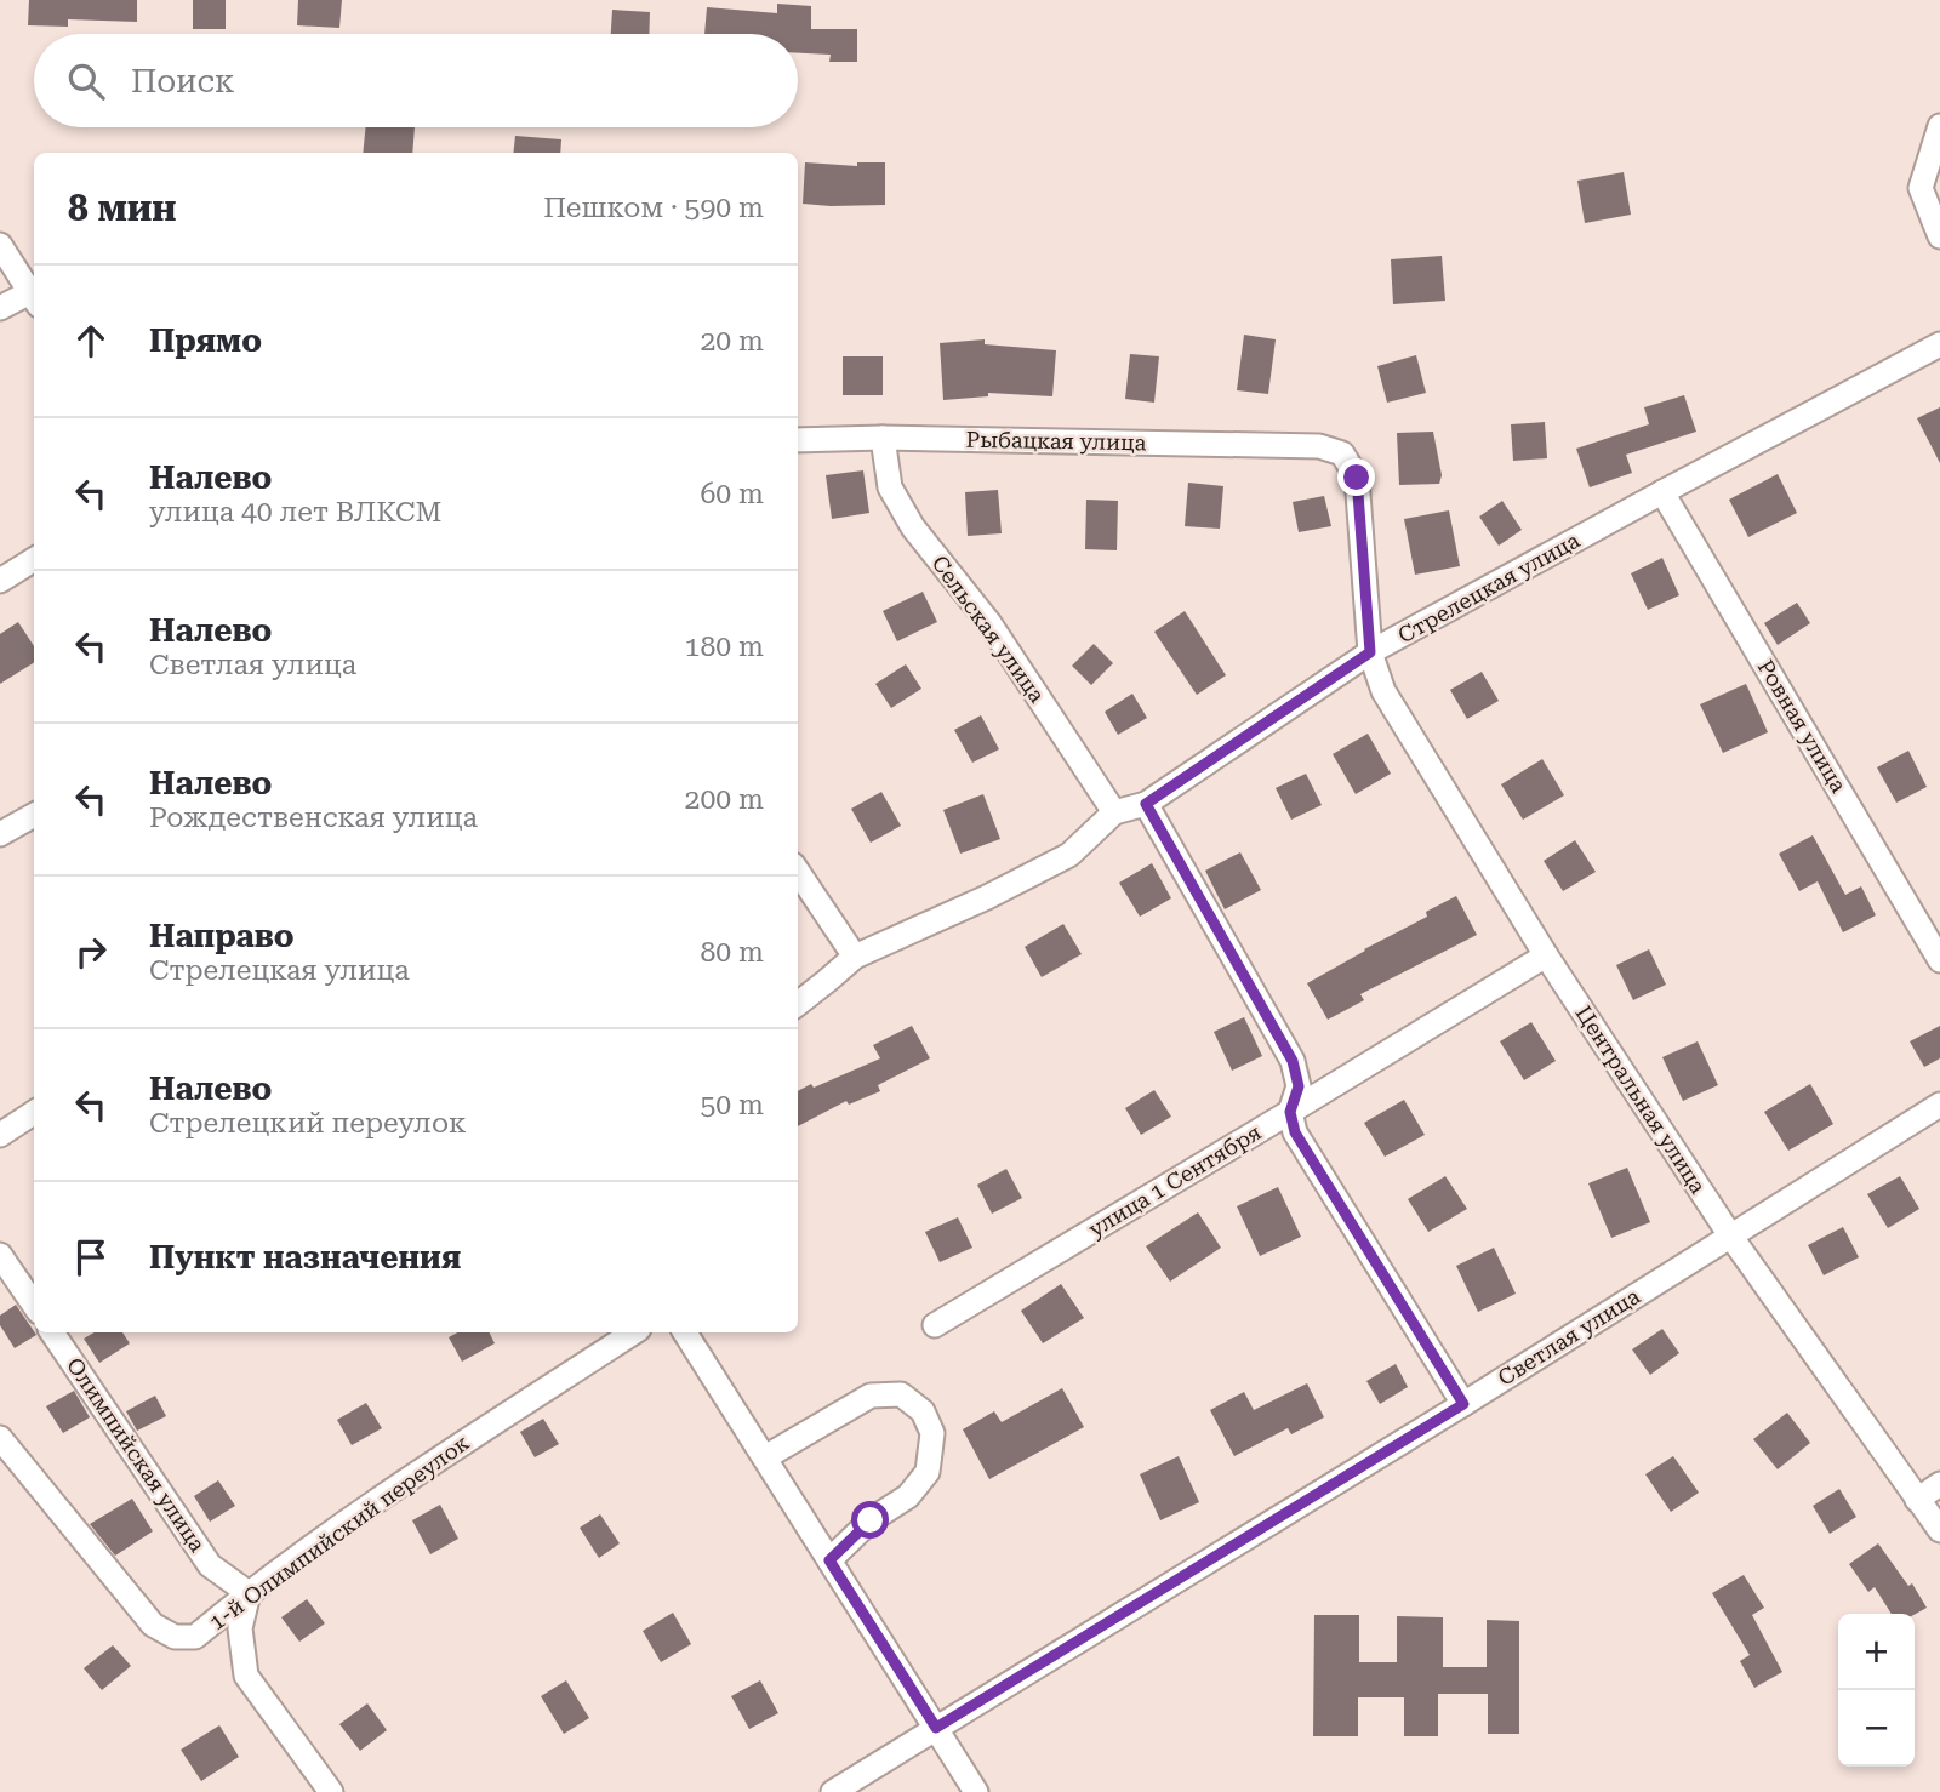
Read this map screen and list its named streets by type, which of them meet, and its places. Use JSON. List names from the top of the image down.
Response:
{
  "streets": {
    "street": [
      "Рыбацкая улица",
      "Стрелецкая улица",
      "Сельская улица",
      "Ровная улица",
      "Центральная улица",
      "улица 1 Сентября",
      "Светлая улица",
      "Олимпийская улица",
      "1-й Олимпийский переулок"
    ]
  },
  "crossings": [
    ["Рыбацкая улица", "Сельская улица"],
    ["Рыбацкая улица", "Центральная улица"],
    ["Стрелецкая улица", "Сельская улица"],
    ["Стрелецкая улица", "Ровная улица"],
    ["Стрелецкая улица", "Центральная улица"],
    ["Центральная улица", "улица 1 Сентября"],
    ["Центральная улица", "Светлая улица"],
    ["Олимпийская улица", "1-й Олимпийский переулок"]
  ],
  "page": {
    "search": "Поиск",
    "heading": ["8 мин", "Пешком · 590 m"],
    "list": [
      ["Прямо", "20 m"],
      ["Налево", "улица 40 лет ВЛКСМ", "60 m"],
      ["Налево", "Светлая улица", "180 m"],
      ["Налево", "Рождественская улица", "200 m"],
      ["Направо", "Стрелецкая улица", "80 m"],
      ["Налево", "Стрелецкий переулок", "50 m"],
      "Пункт назначения"
    ],
    "map_buttons": ["+", "−"]
  }
}
